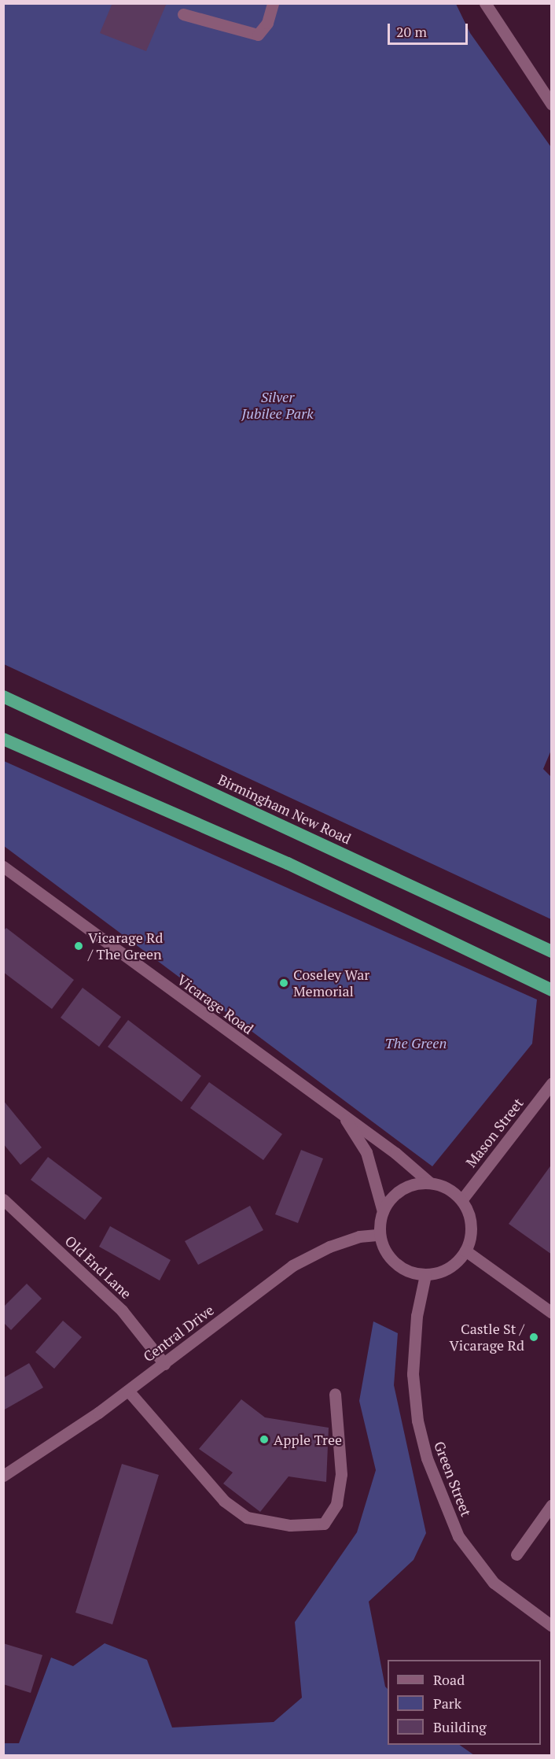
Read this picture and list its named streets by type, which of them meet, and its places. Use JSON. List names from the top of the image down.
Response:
{
  "streets": {
    "highway": ["Birmingham New Road"],
    "main road": [
      "Vicarage Road",
      "Mason Street",
      "Old End Lane",
      "Central Drive",
      "Green Street"
    ]
  },
  "crossings": [
    ["Vicarage Road", "Mason Street"],
    ["Vicarage Road", "Central Drive"],
    ["Vicarage Road", "Green Street"],
    ["Mason Street", "Central Drive"],
    ["Mason Street", "Green Street"],
    ["Old End Lane", "Central Drive"],
    ["Central Drive", "Green Street"]
  ],
  "parks": ["Silver Jubilee Park", "The Green"],
  "places": [
    "Vicarage Rd / The Green",
    "Coseley War Memorial",
    "Castle St / Vicarage Rd",
    "Apple Tree"
  ],
  "legend": ["Road", "Park", "Building"],
  "scale_bar": "20 m"
}
